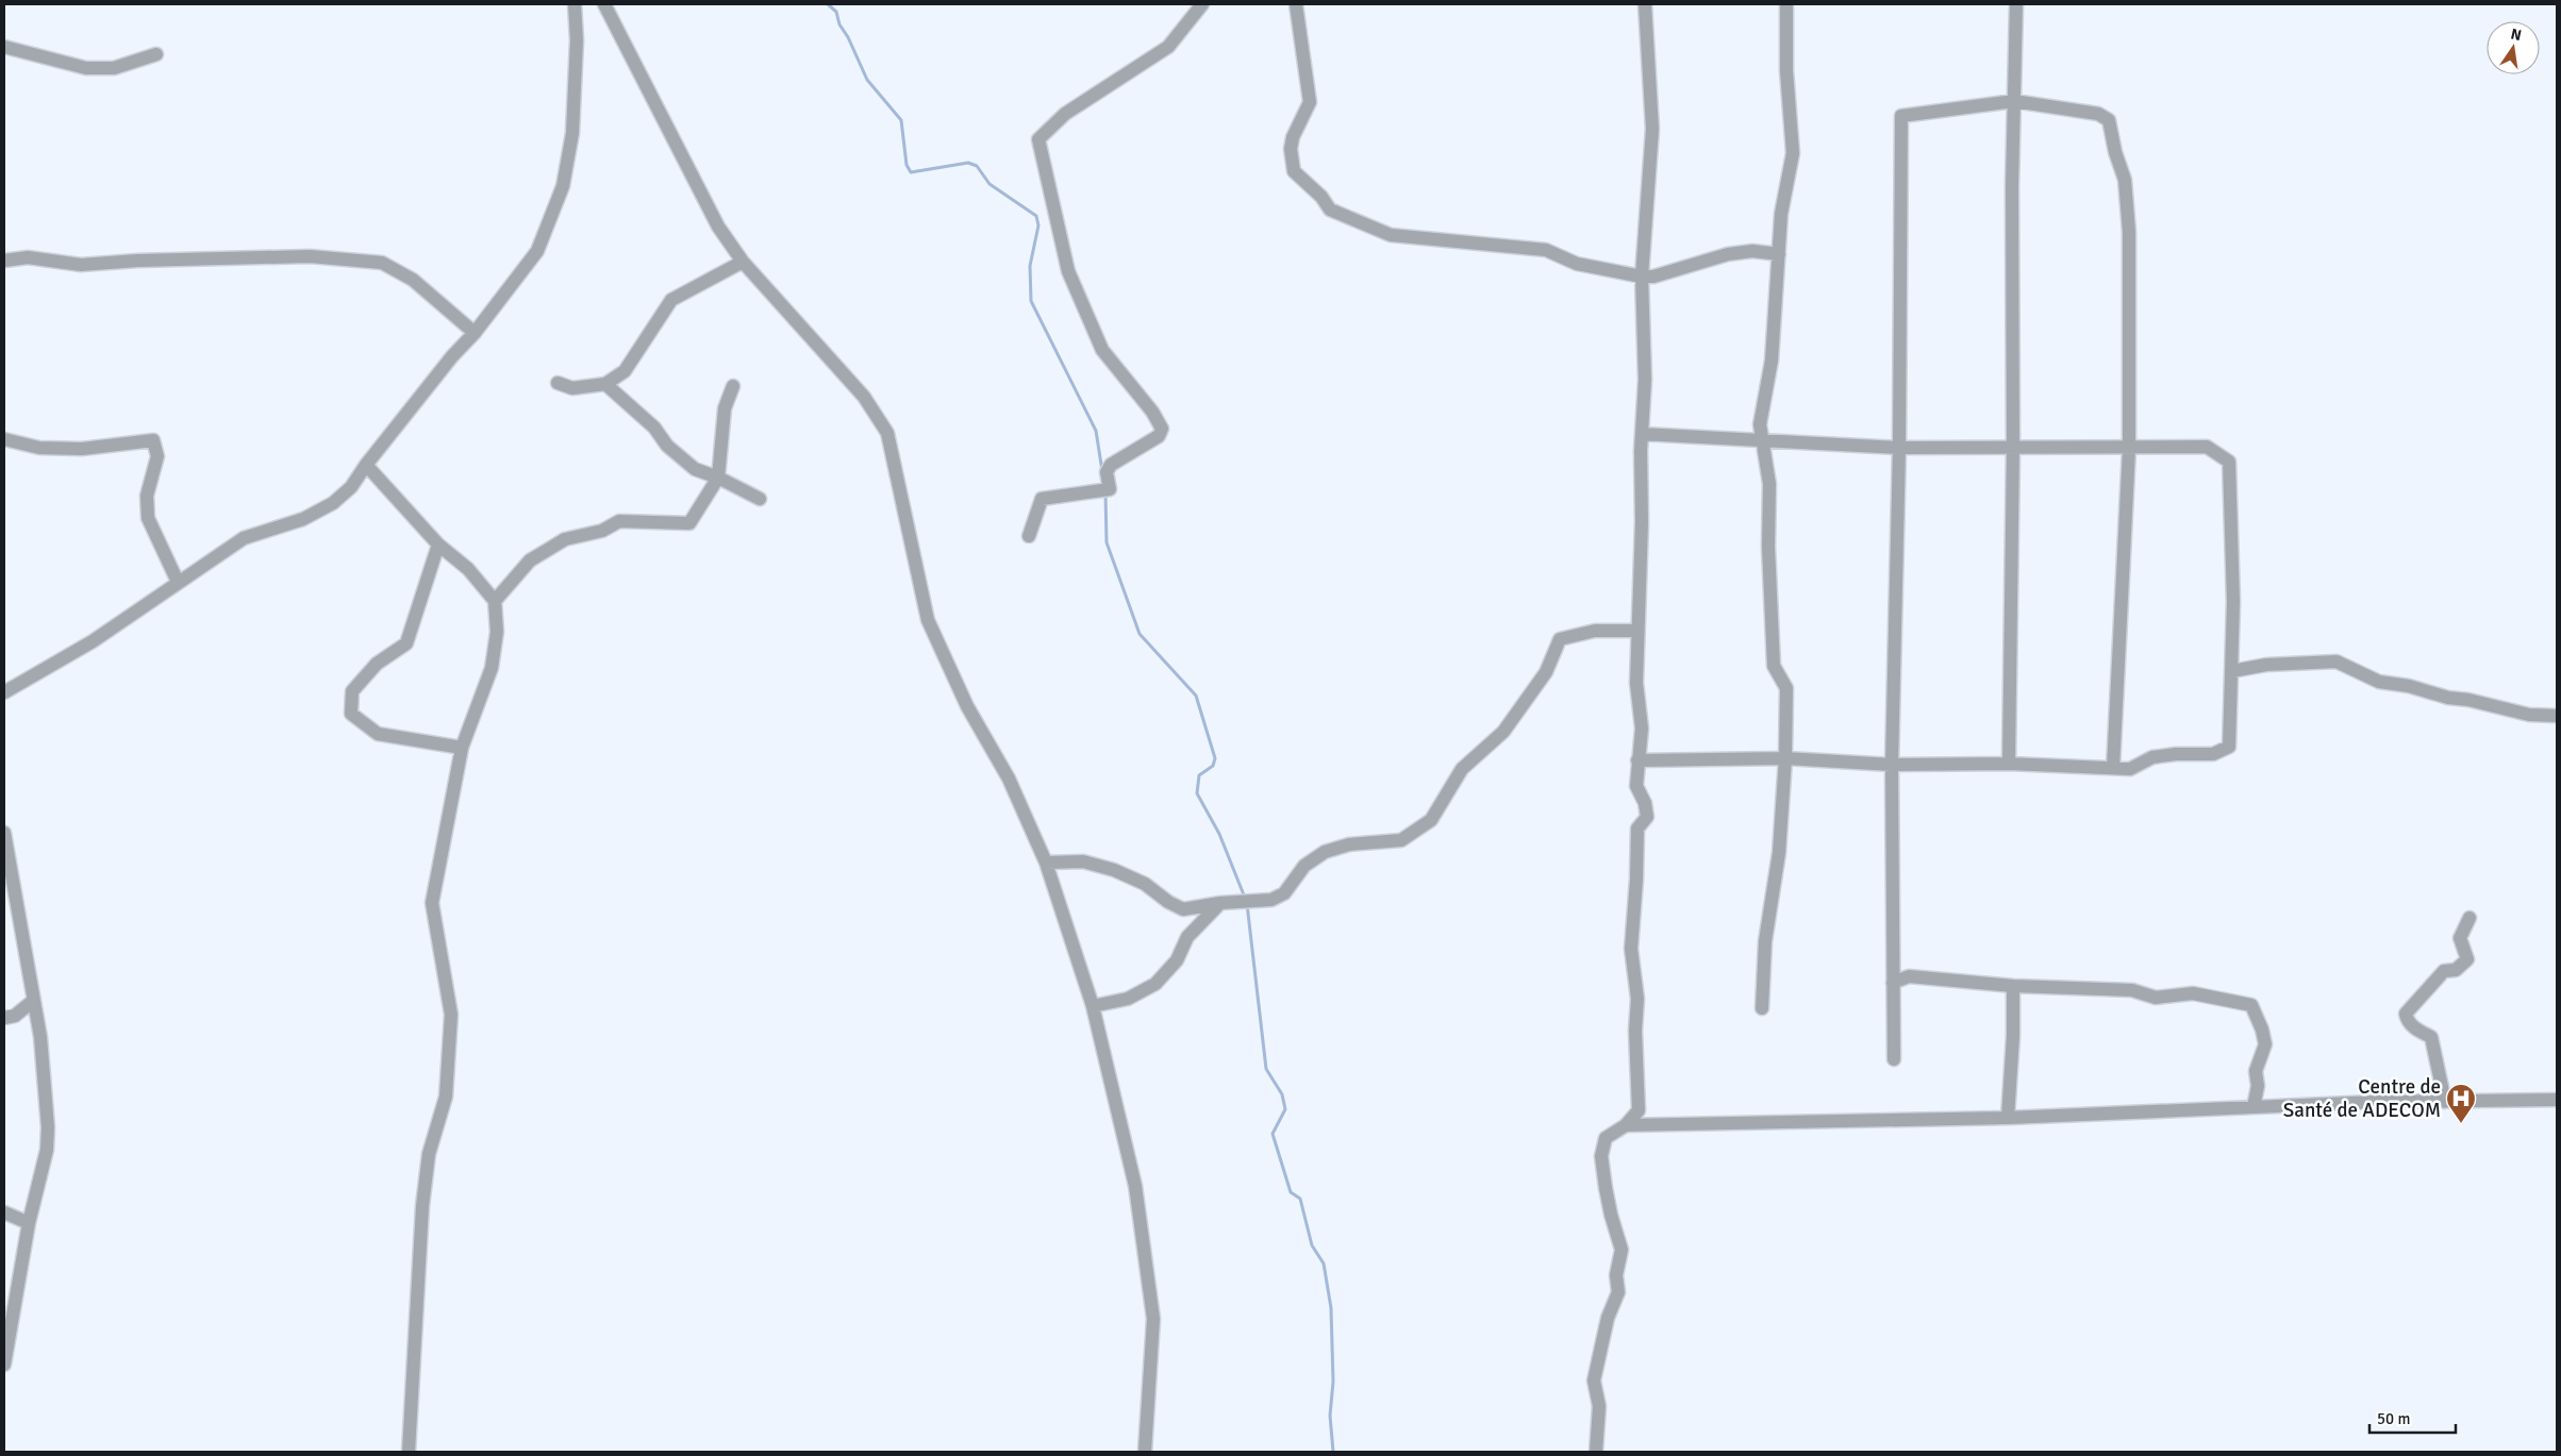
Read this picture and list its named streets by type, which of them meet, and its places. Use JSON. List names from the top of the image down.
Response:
{
  "places": {
    "hospital": ["Centre de Santé de ADECOM"]
  },
  "scale_bar": "50 m",
  "north": "top"
}
